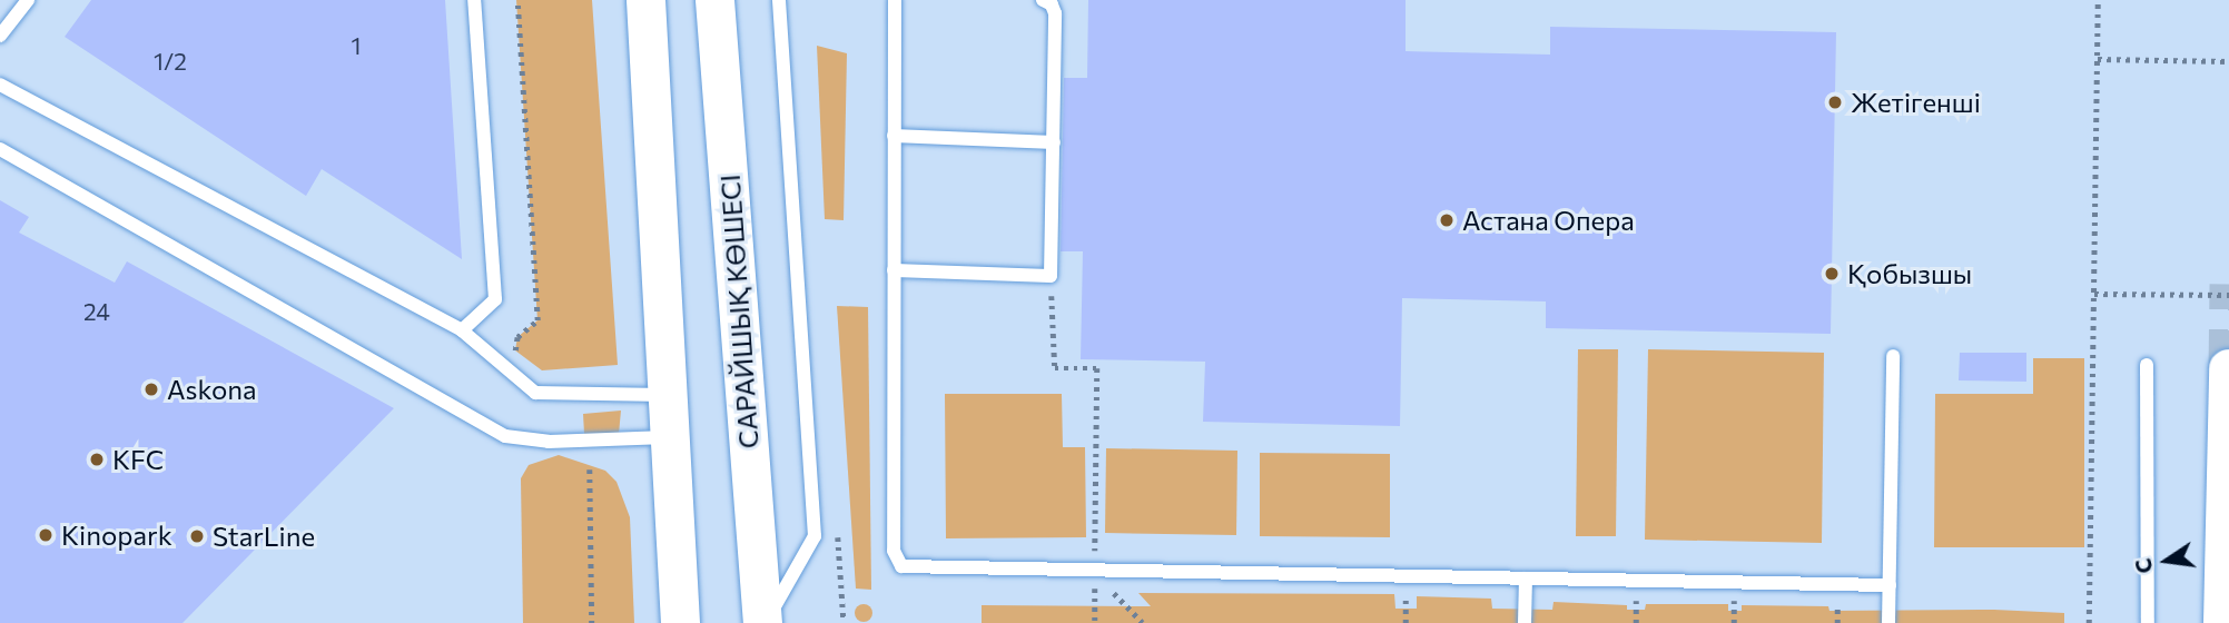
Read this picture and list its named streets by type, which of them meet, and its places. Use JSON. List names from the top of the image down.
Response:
{
  "streets": {
    "main road": ["САРАЙШЫҚ КӨШЕСІ"]
  },
  "places": [
    "Жетігенші",
    "Астана Опера",
    "Қобызшы",
    "Askona",
    "KFC",
    "Kinopark",
    "StarLine"
  ],
  "house_numbers": ["1", "1/2", "24"],
  "north": "left"
}
